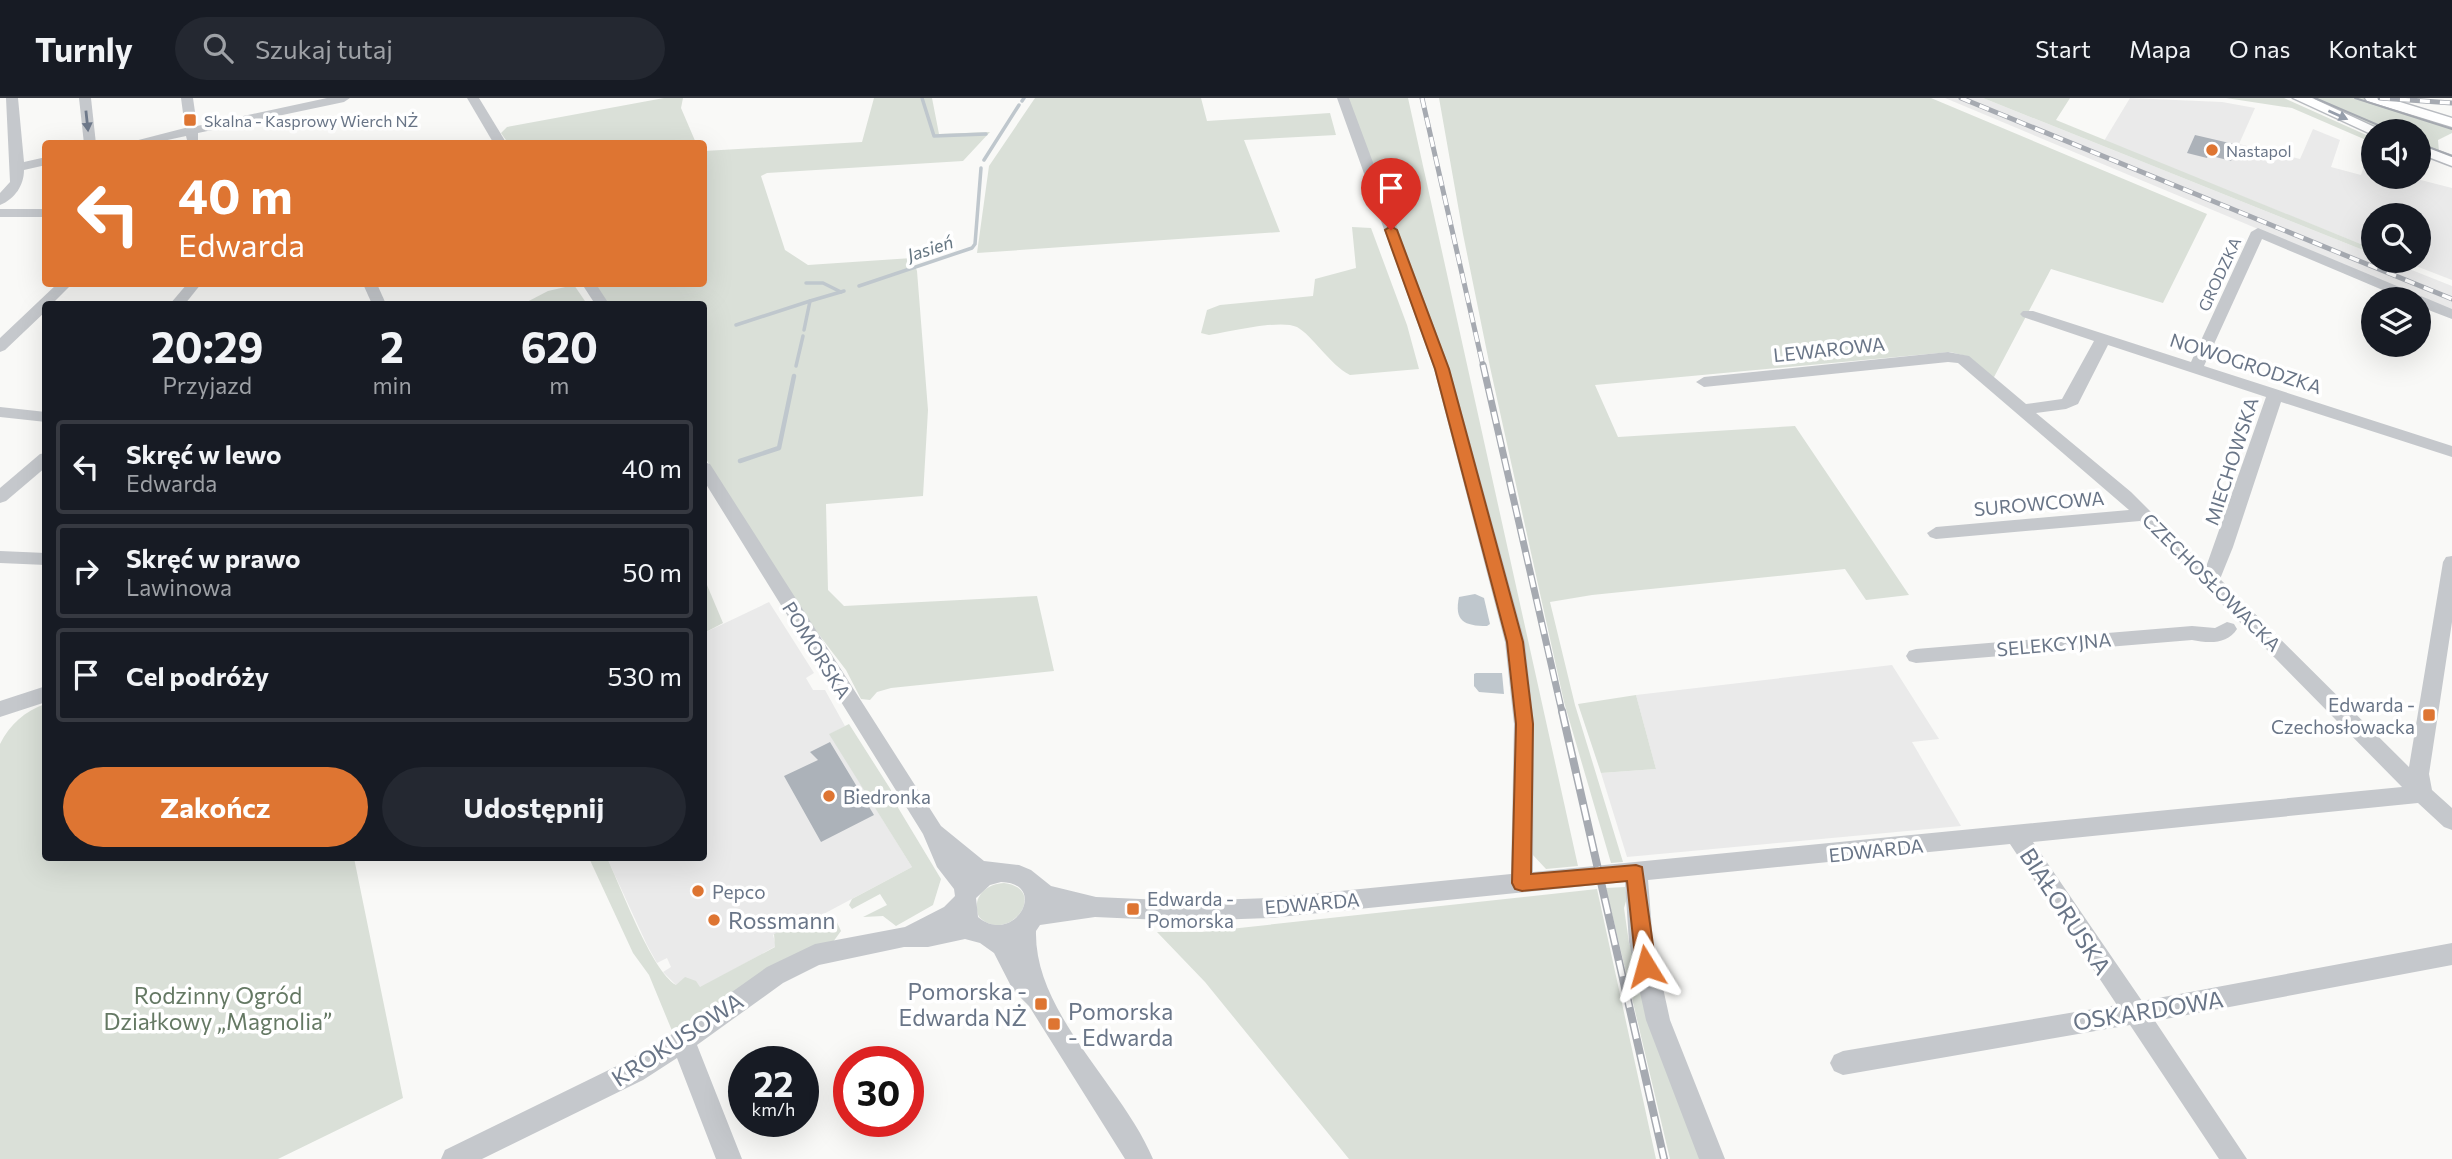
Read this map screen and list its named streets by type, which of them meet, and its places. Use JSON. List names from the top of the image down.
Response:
{
  "streets": {
    "street": [
      "GRODZKA",
      "LEWAROWA",
      "NOWOGRODZKA",
      "MIECHOWSKA",
      "SUROWCOWA",
      "CZECHOSŁOWACKA",
      "SELEKCYJNA",
      "POMORSKA",
      "EDWARDA",
      "BIAŁORUSKA",
      "OSKARDOWA",
      "KROKUSOWA"
    ]
  },
  "crossings": [
    ["GRODZKA", "NOWOGRODZKA"],
    ["LEWAROWA", "CZECHOSŁOWACKA"],
    ["NOWOGRODZKA", "MIECHOWSKA"],
    ["MIECHOWSKA", "CZECHOSŁOWACKA"],
    ["SUROWCOWA", "CZECHOSŁOWACKA"],
    ["CZECHOSŁOWACKA", "SELEKCYJNA"],
    ["CZECHOSŁOWACKA", "EDWARDA"],
    ["POMORSKA", "EDWARDA"],
    ["POMORSKA", "KROKUSOWA"],
    ["EDWARDA", "BIAŁORUSKA"],
    ["EDWARDA", "KROKUSOWA"],
    ["BIAŁORUSKA", "OSKARDOWA"]
  ],
  "water": ["Jasień"],
  "parks": ["Rodzinny Ogród Działkowy „Magnolia”"],
  "places": {
    "transit": [
      "Skalna - Kasprowy Wierch NŻ",
      "Edwarda - Czechosłowacka",
      "Edwarda - Pomorska",
      "Pomorska - Edwarda NŻ",
      "Pomorska - Edwarda"
    ],
    "other": [
      "Nastapol",
      "Biedronka",
      "Pepco",
      "Rossmann"
    ]
  },
  "page": {
    "header": "Turnly",
    "search": "Szukaj tutaj",
    "nav": [
      "Start",
      "Mapa",
      "O nas",
      "Kontakt"
    ],
    "turn": ["40 m", "Edwarda"],
    "eta": [
      "20:29",
      "Przyjazd",
      "2",
      "min",
      "620",
      "m"
    ],
    "list": [
      {
        "name": "Skręć w lewo",
        "note": "Edwarda",
        "value": "40 m"
      },
      {
        "name": "Skręć w prawo",
        "note": "Lawinowa",
        "value": "50 m"
      },
      {
        "name": "Cel podróży",
        "value": "530 m"
      }
    ],
    "buttons": ["Zakończ", "Udostępnij"],
    "speed": "22 km/h",
    "limit": "30"
  }
}
